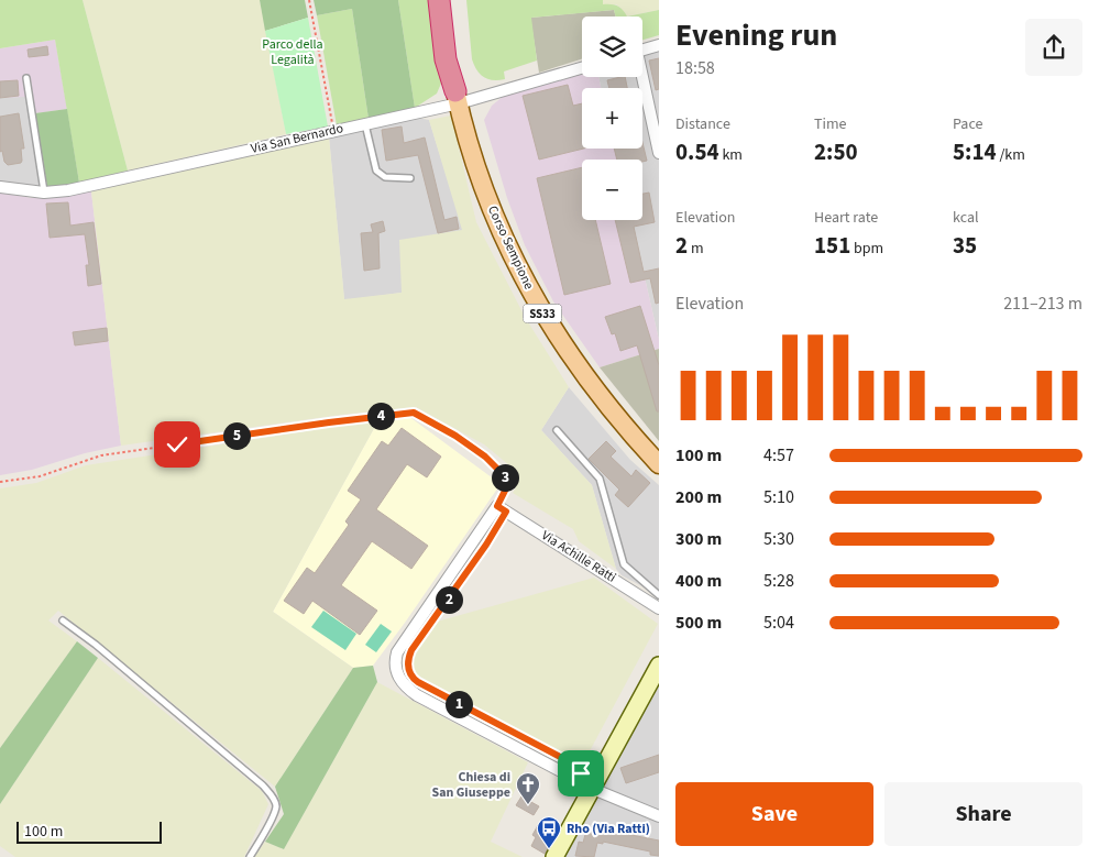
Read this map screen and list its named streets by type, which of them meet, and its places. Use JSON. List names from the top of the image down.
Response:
{
  "streets": {
    "highway": ["Corso Sempione", "SS33"],
    "street": ["Via San Bernardo", "Via Achille Ratti"]
  },
  "crossings": [
    ["Via San Bernardo", "Corso Sempione"]
  ],
  "parks": ["Parco della Legalità"],
  "places": {
    "church": ["Chiesa di San Giuseppe"],
    "bus stop": ["Rho (Via Ratti)"]
  },
  "scale_bar": "100 m",
  "page": {
    "heading": ["Evening run", "18:58"],
    "map_buttons": ["+", "−"],
    "stats": [
      ["Distance", "0.54 km"],
      ["Time", "2:50"],
      ["Pace", "5:14 /km"],
      ["Elevation", "2 m"],
      ["Heart rate", "151 bpm"],
      ["kcal", "35"]
    ],
    "chart": ["Elevation", "211–213 m"],
    "pins": [
      "4",
      "5",
      "3",
      "2",
      "1"
    ],
    "list": [
      {
        "name": "100 m",
        "note": "4:57"
      },
      {
        "name": "200 m",
        "note": "5:10"
      },
      {
        "name": "300 m",
        "note": "5:30"
      },
      {
        "name": "400 m",
        "note": "5:28"
      },
      {
        "name": "500 m",
        "note": "5:04"
      }
    ],
    "buttons": ["Save", "Share"],
    "scale": "100 m"
  }
}
